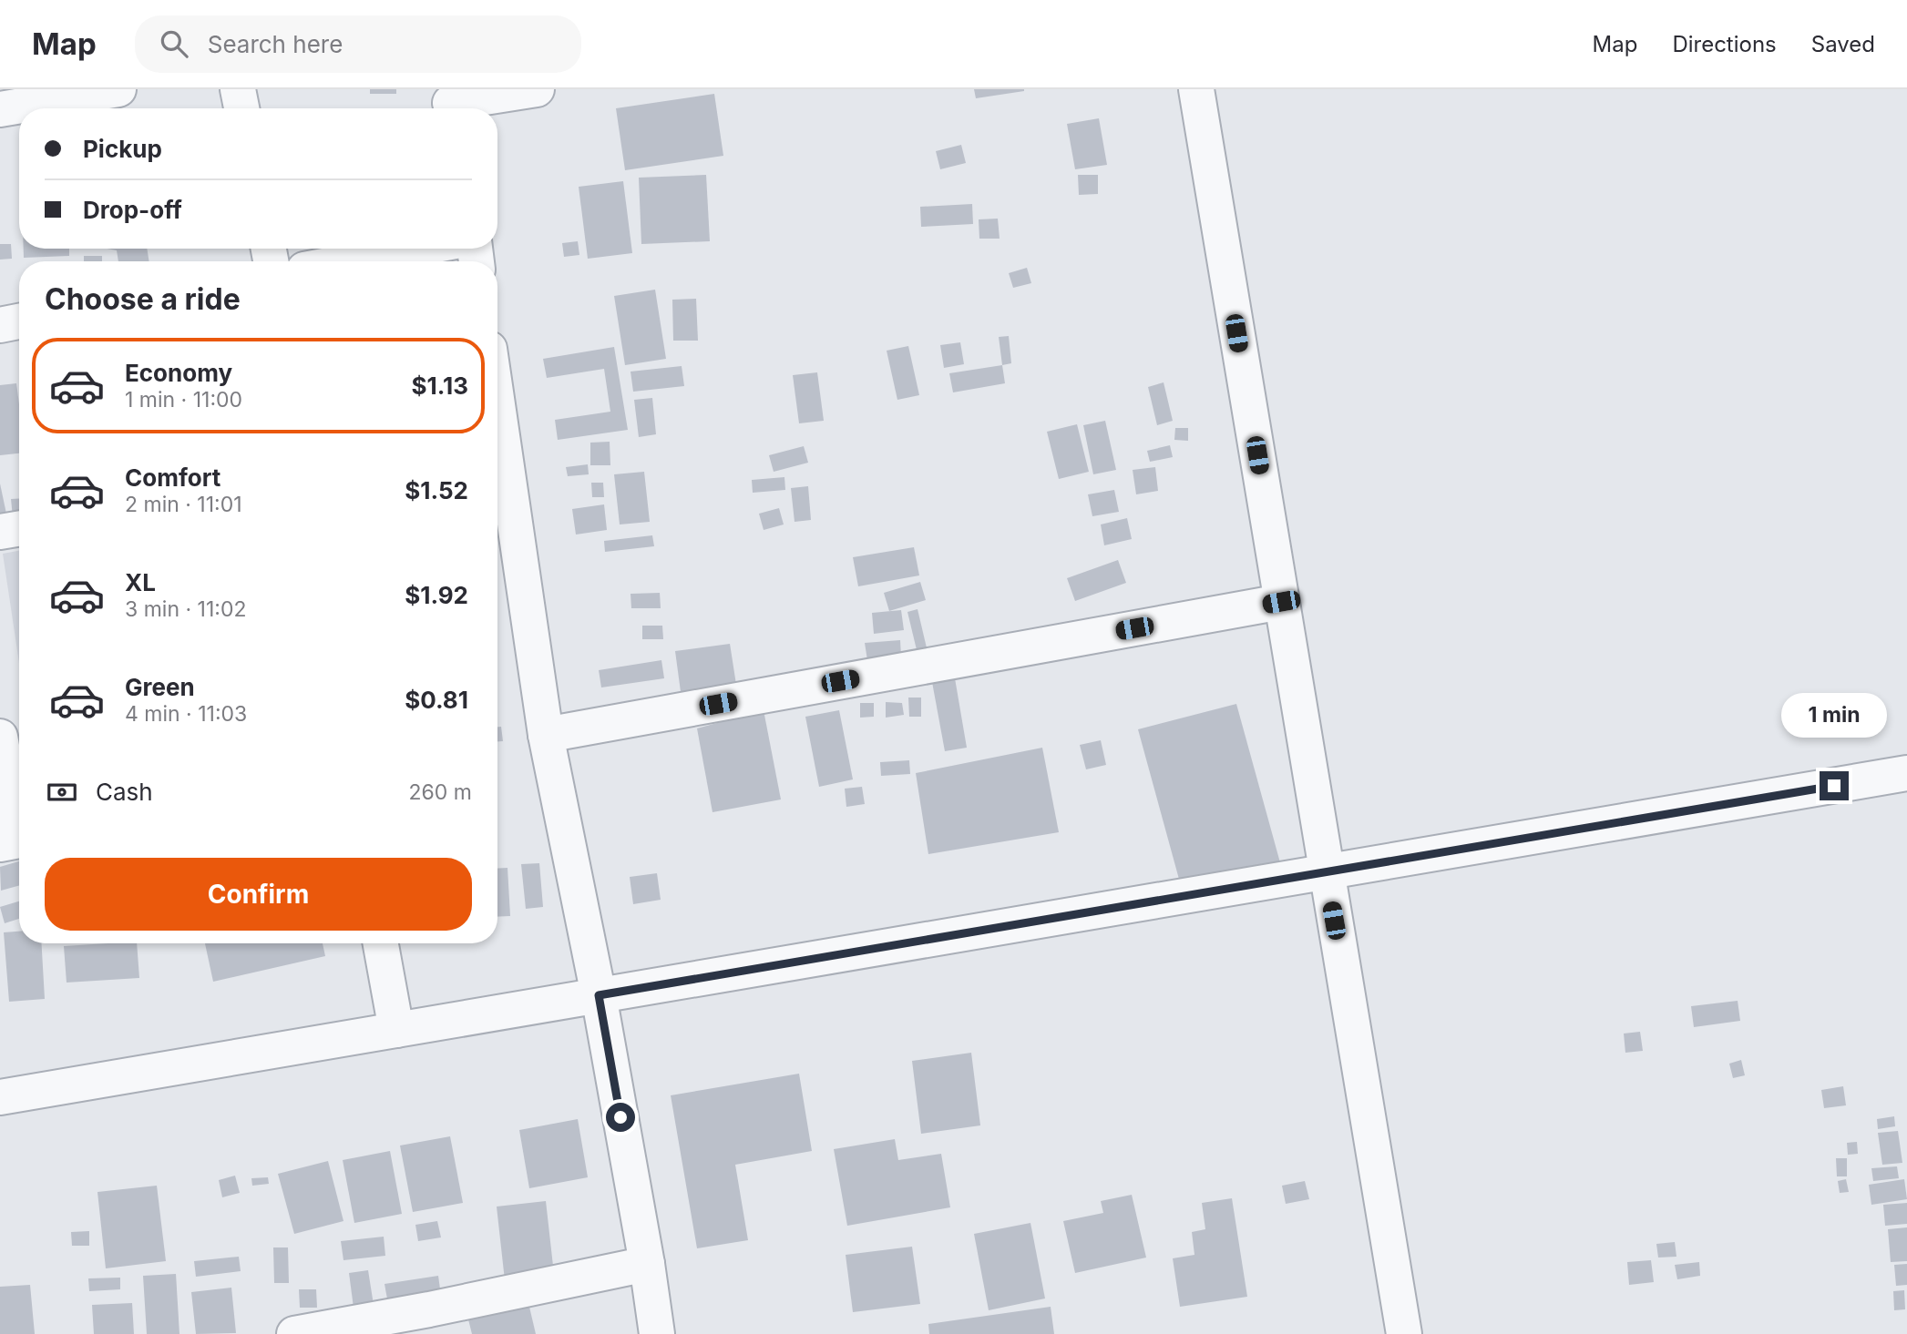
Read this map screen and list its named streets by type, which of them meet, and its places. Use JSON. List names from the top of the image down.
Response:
{
  "page": {
    "header": "Map",
    "search": "Search here",
    "nav": ["Map", "Directions", "Saved"],
    "banner": ["Pickup", "Drop-off"],
    "heading": "Choose a ride",
    "list": [
      {
        "name": "Economy",
        "note": "1 min · 11:00",
        "value": "$1.13"
      },
      {
        "name": "Comfort",
        "note": "2 min · 11:01",
        "value": "$1.52"
      },
      {
        "name": "XL",
        "note": "3 min · 11:02",
        "value": "$1.92"
      },
      {
        "name": "Green",
        "note": "4 min · 11:03",
        "value": "$0.81"
      }
    ],
    "bubble": "1 min",
    "pay": ["Cash", "260 m"],
    "buttons": "Confirm"
  }
}
